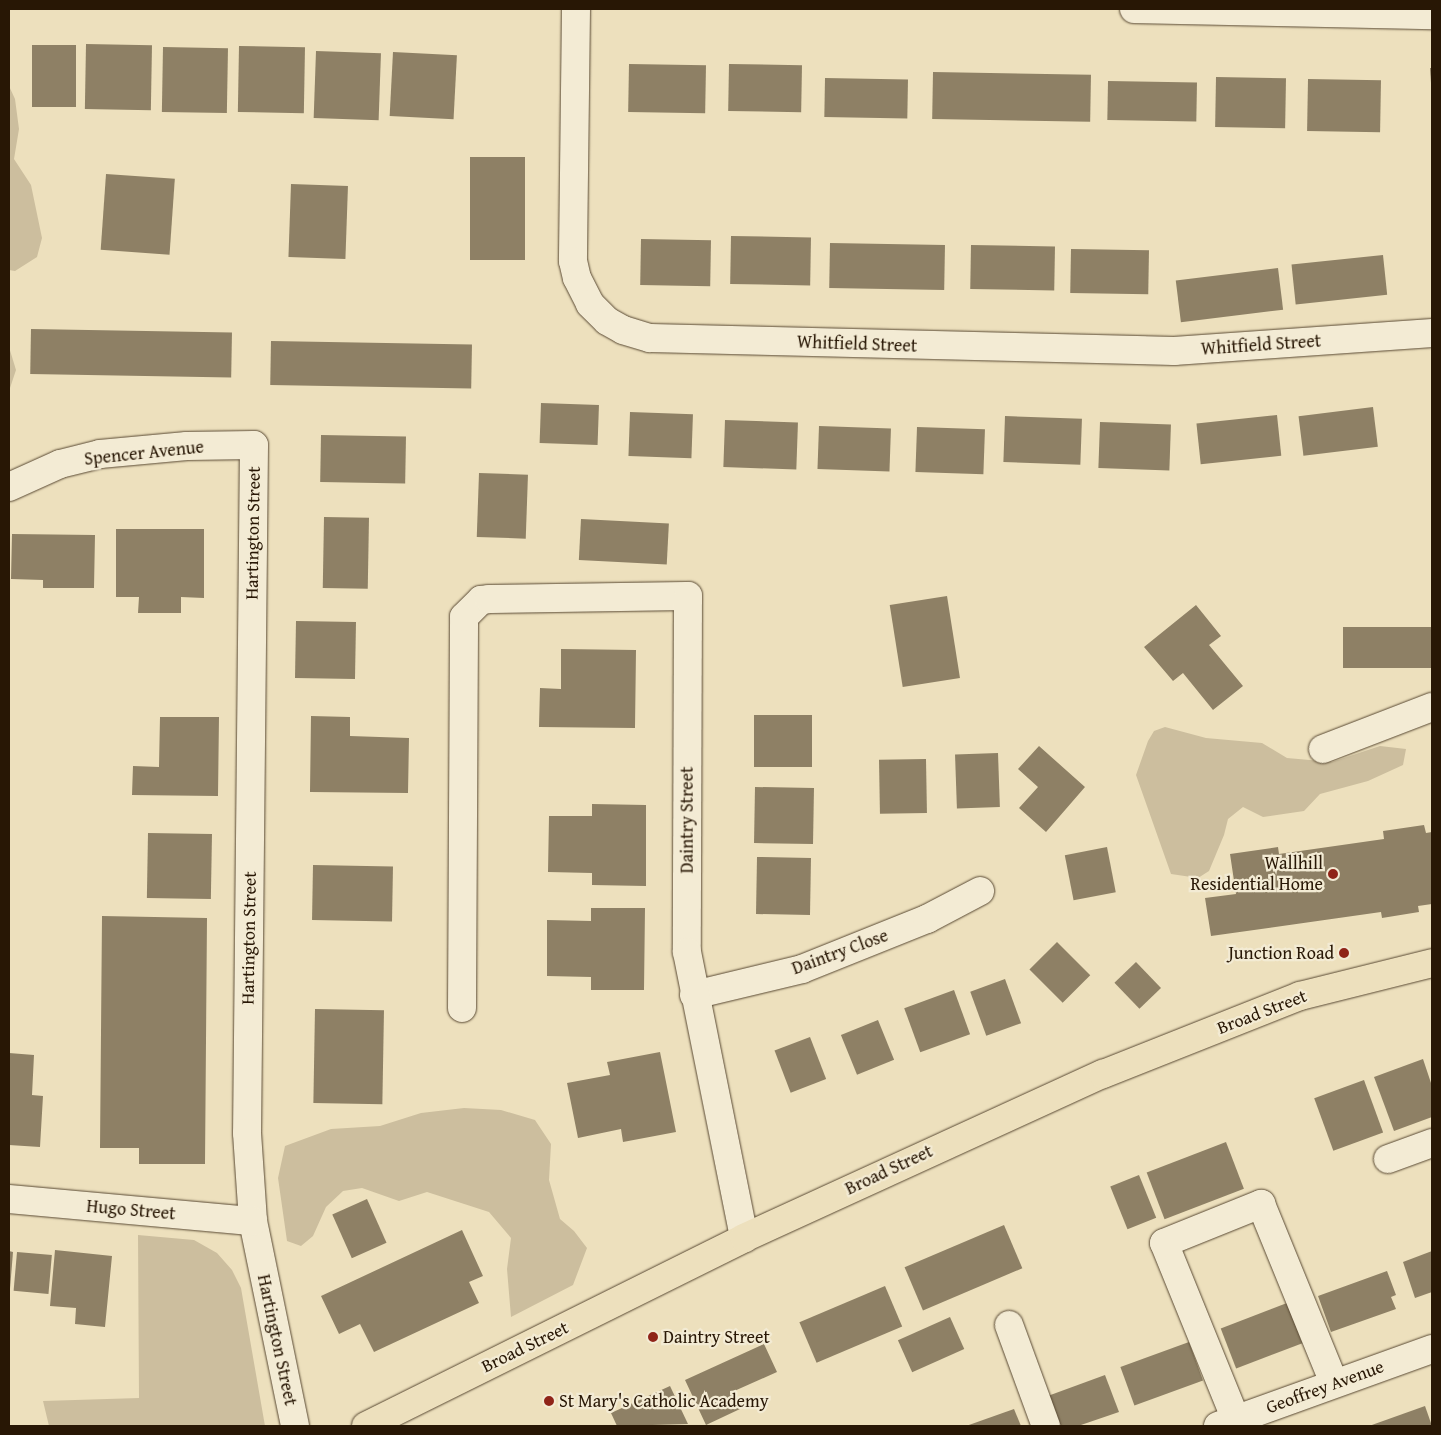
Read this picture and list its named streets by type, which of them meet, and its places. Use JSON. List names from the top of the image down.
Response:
{
  "streets": {
    "highway": ["Broad Street"],
    "street": [
      "Whitfield Street",
      "Spencer Avenue",
      "Hartington Street",
      "Daintry Street",
      "Daintry Close",
      "Hugo Street",
      "Geoffrey Avenue"
    ]
  },
  "crossings": [
    ["Spencer Avenue", "Hartington Street"],
    ["Hartington Street", "Hugo Street"],
    ["Daintry Street", "Daintry Close"],
    ["Daintry Street", "Broad Street"]
  ],
  "places": [
    "Wallhill Residential Home",
    "Junction Road",
    "Daintry Street",
    "St Mary's Catholic Academy"
  ]
}
